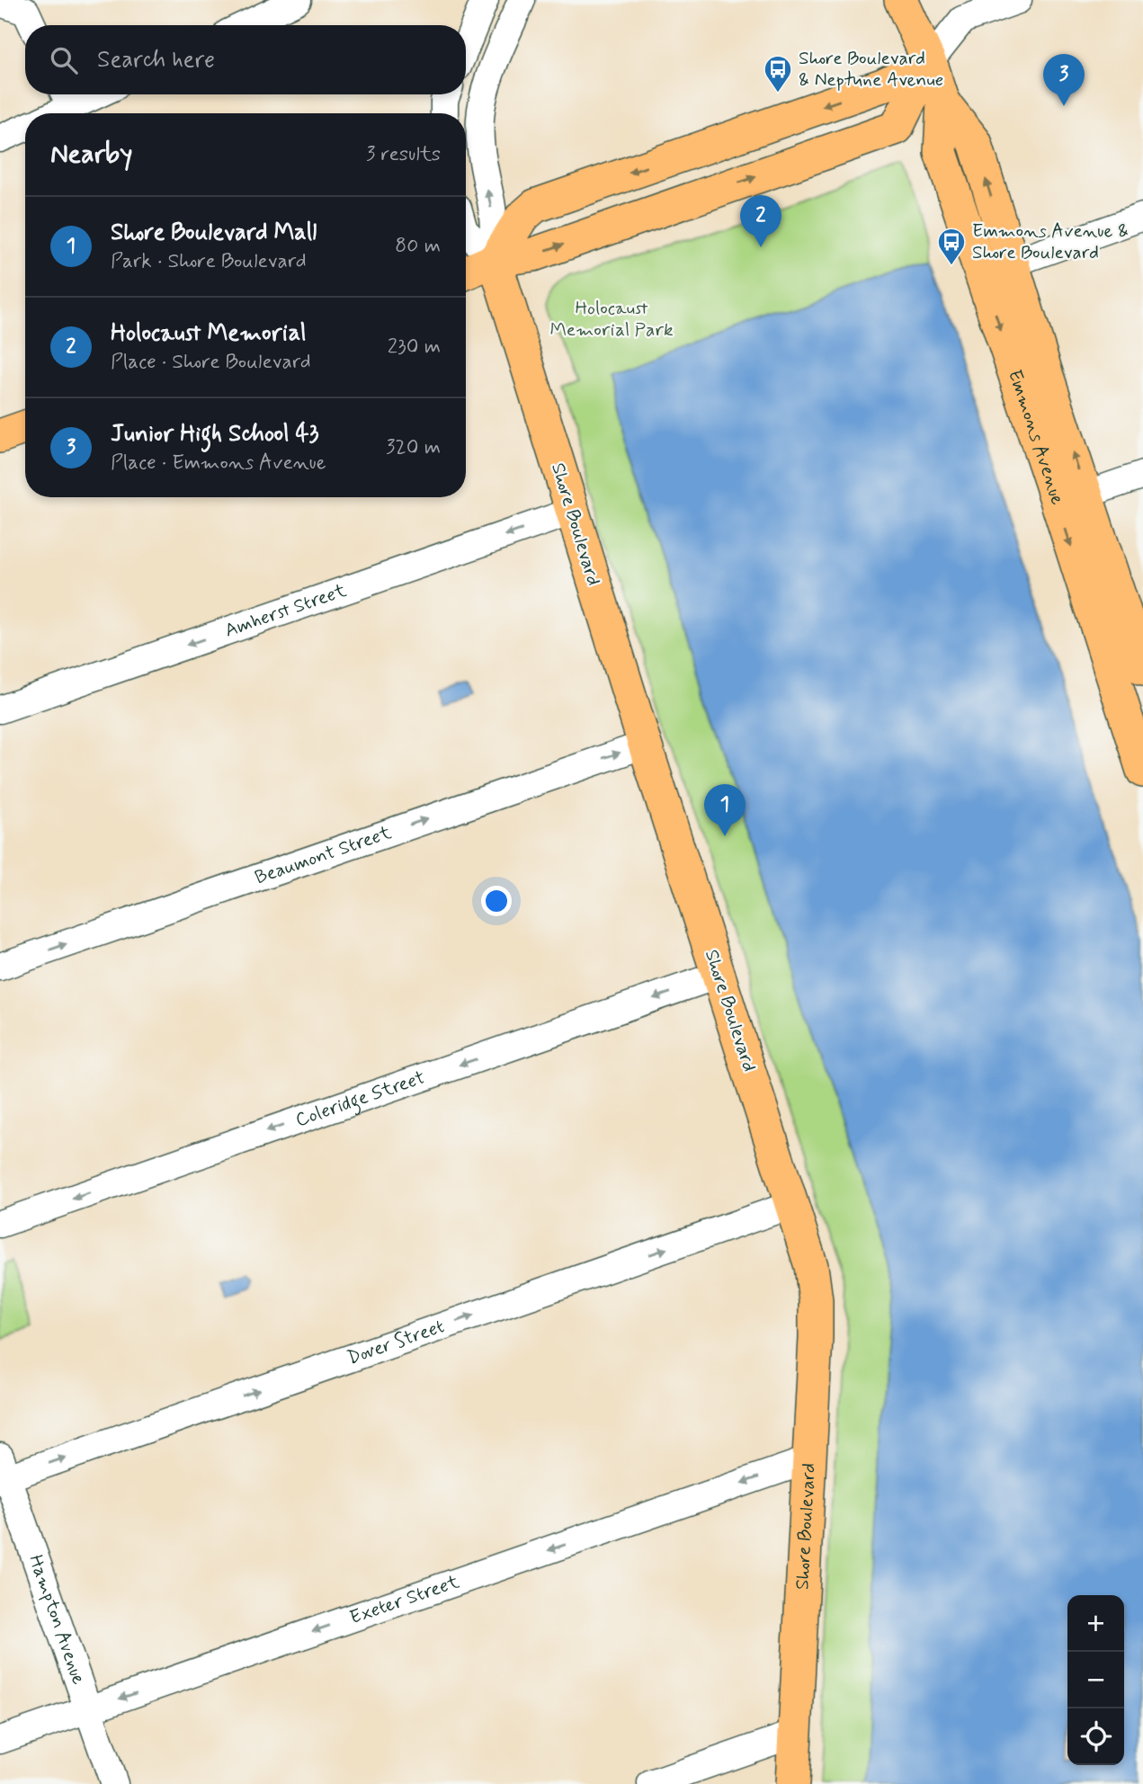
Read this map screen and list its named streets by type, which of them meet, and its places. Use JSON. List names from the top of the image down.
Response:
{
  "streets": {
    "main road": ["Emmons Avenue", "Shore Boulevard"],
    "street": [
      "Amherst Street",
      "Beaumont Street",
      "Coleridge Street",
      "Dover Street",
      "Exeter Street",
      "Hampton Avenue"
    ]
  },
  "crossings": [
    ["Shore Boulevard", "Amherst Street"],
    ["Shore Boulevard", "Beaumont Street"],
    ["Shore Boulevard", "Coleridge Street"],
    ["Shore Boulevard", "Dover Street"],
    ["Shore Boulevard", "Exeter Street"],
    ["Dover Street", "Hampton Avenue"],
    ["Exeter Street", "Hampton Avenue"]
  ],
  "one_way": [
    "Amherst Street",
    "Beaumont Street",
    "Coleridge Street",
    "Dover Street",
    "Exeter Street"
  ],
  "parks": ["Holocaust Memorial Park"],
  "places": {
    "bus stop": ["Shore Boulevard & Neptune Avenue", "Emmons Avenue & Shore Boulevard"]
  },
  "page": {
    "search": "Search here",
    "pins": ["3", "2", "1"],
    "heading": ["Nearby", "3 results"],
    "list": [
      {
        "mark": "1",
        "name": "Shore Boulevard Mall",
        "note": "Park · Shore Boulevard",
        "value": "80 m"
      },
      {
        "mark": "2",
        "name": "Holocaust Memorial",
        "note": "Place · Shore Boulevard",
        "value": "230 m"
      },
      {
        "mark": "3",
        "name": "Junior High School 43",
        "note": "Place · Emmons Avenue",
        "value": "320 m"
      }
    ],
    "map_buttons": ["+", "−"]
  }
}
